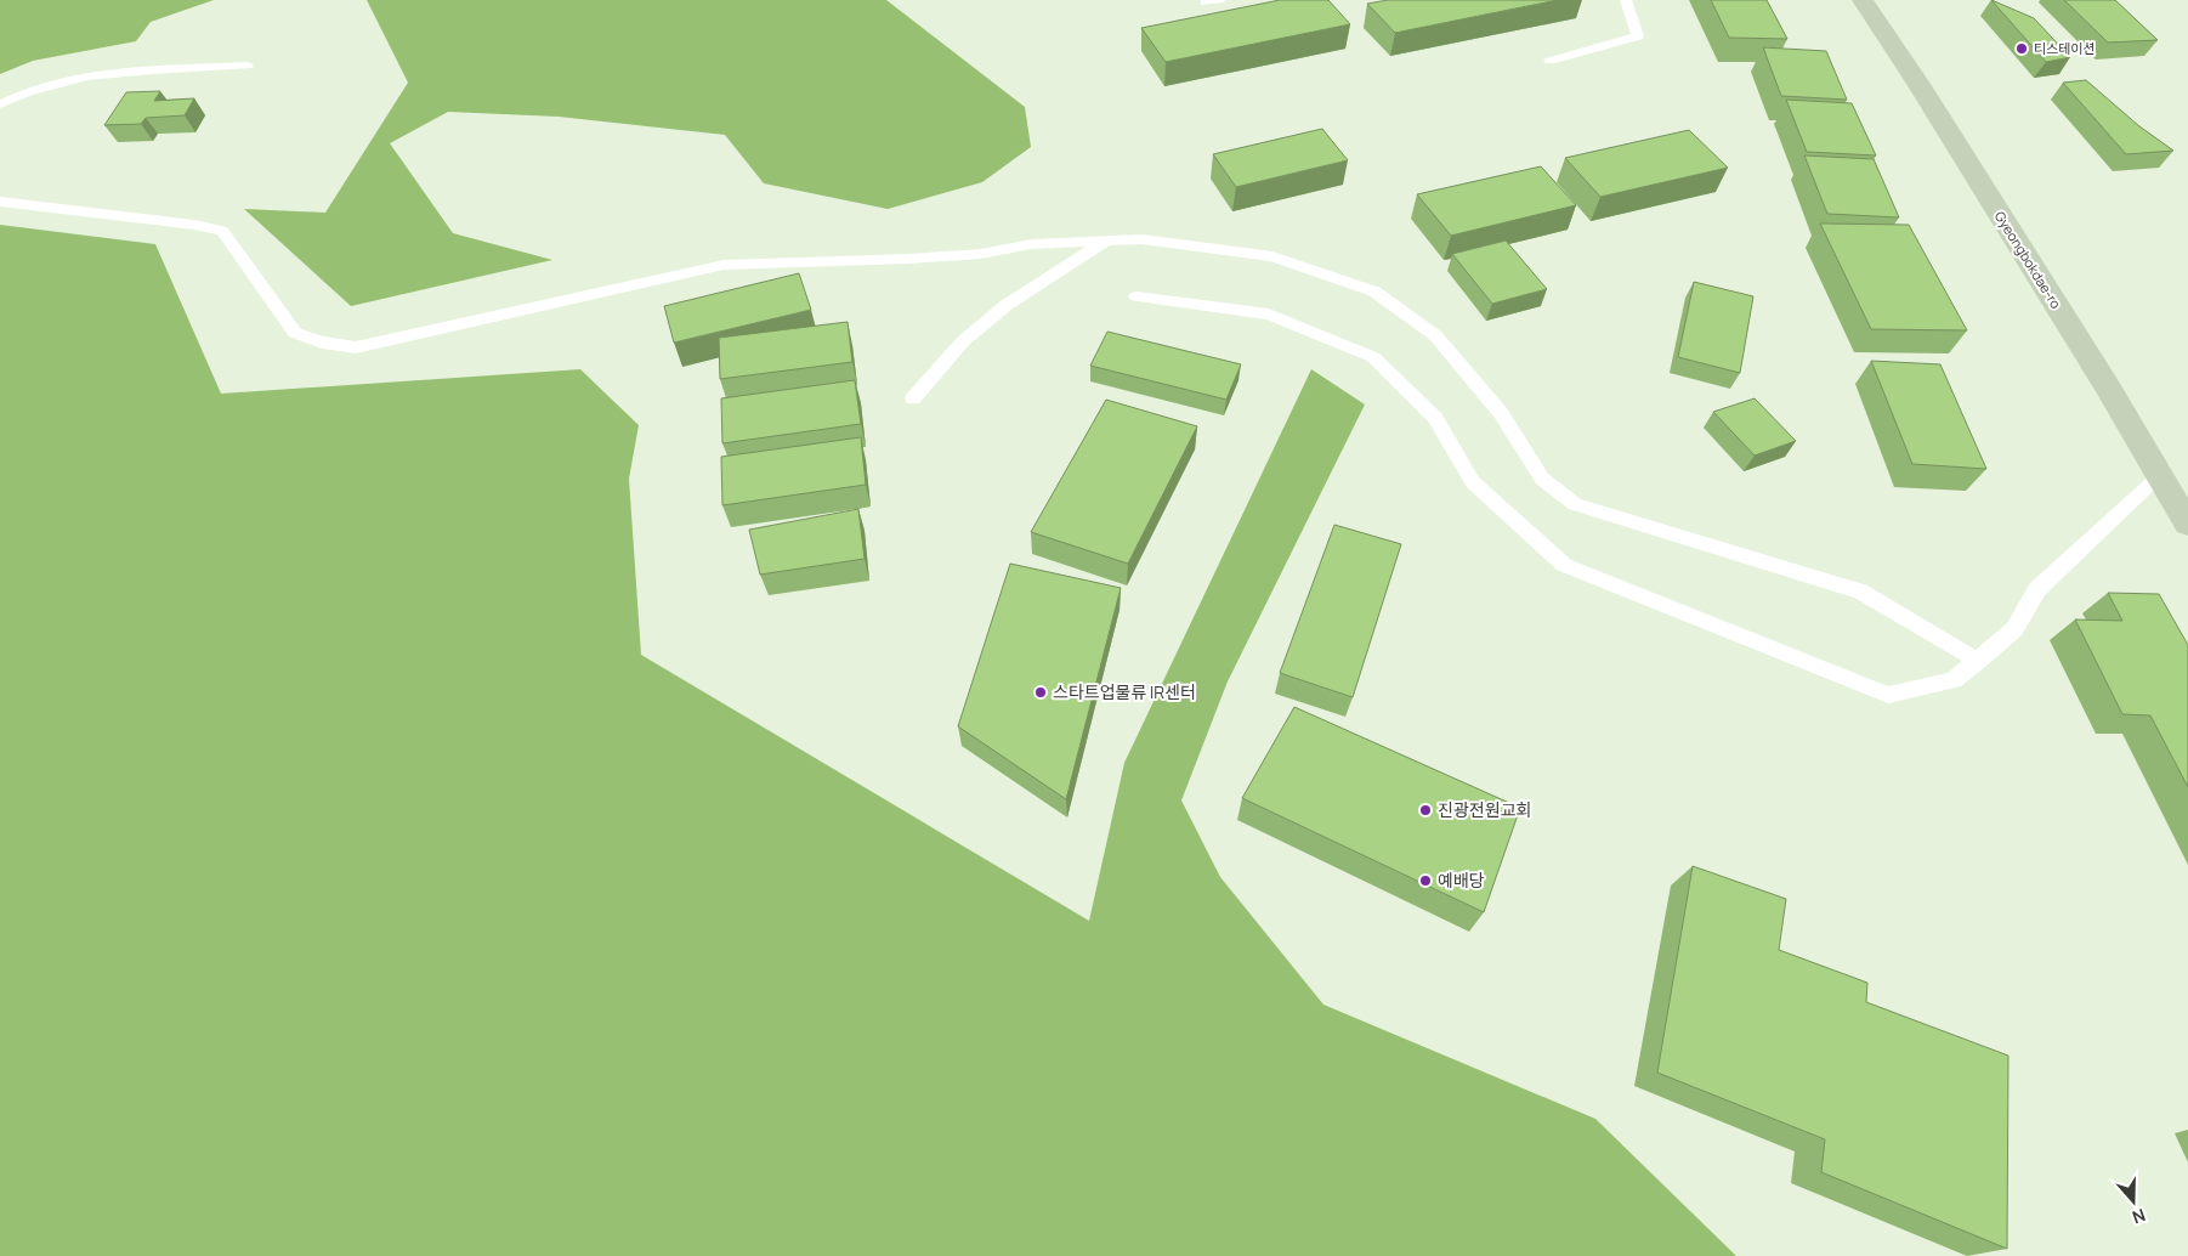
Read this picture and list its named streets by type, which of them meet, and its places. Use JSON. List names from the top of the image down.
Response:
{
  "streets": {
    "street": ["Gyeongbokdae-ro"]
  },
  "places": [
    "티스테이션",
    "스타트업물류 IR센터",
    "진광전원교회",
    "예배당"
  ],
  "north": "bottom"
}
